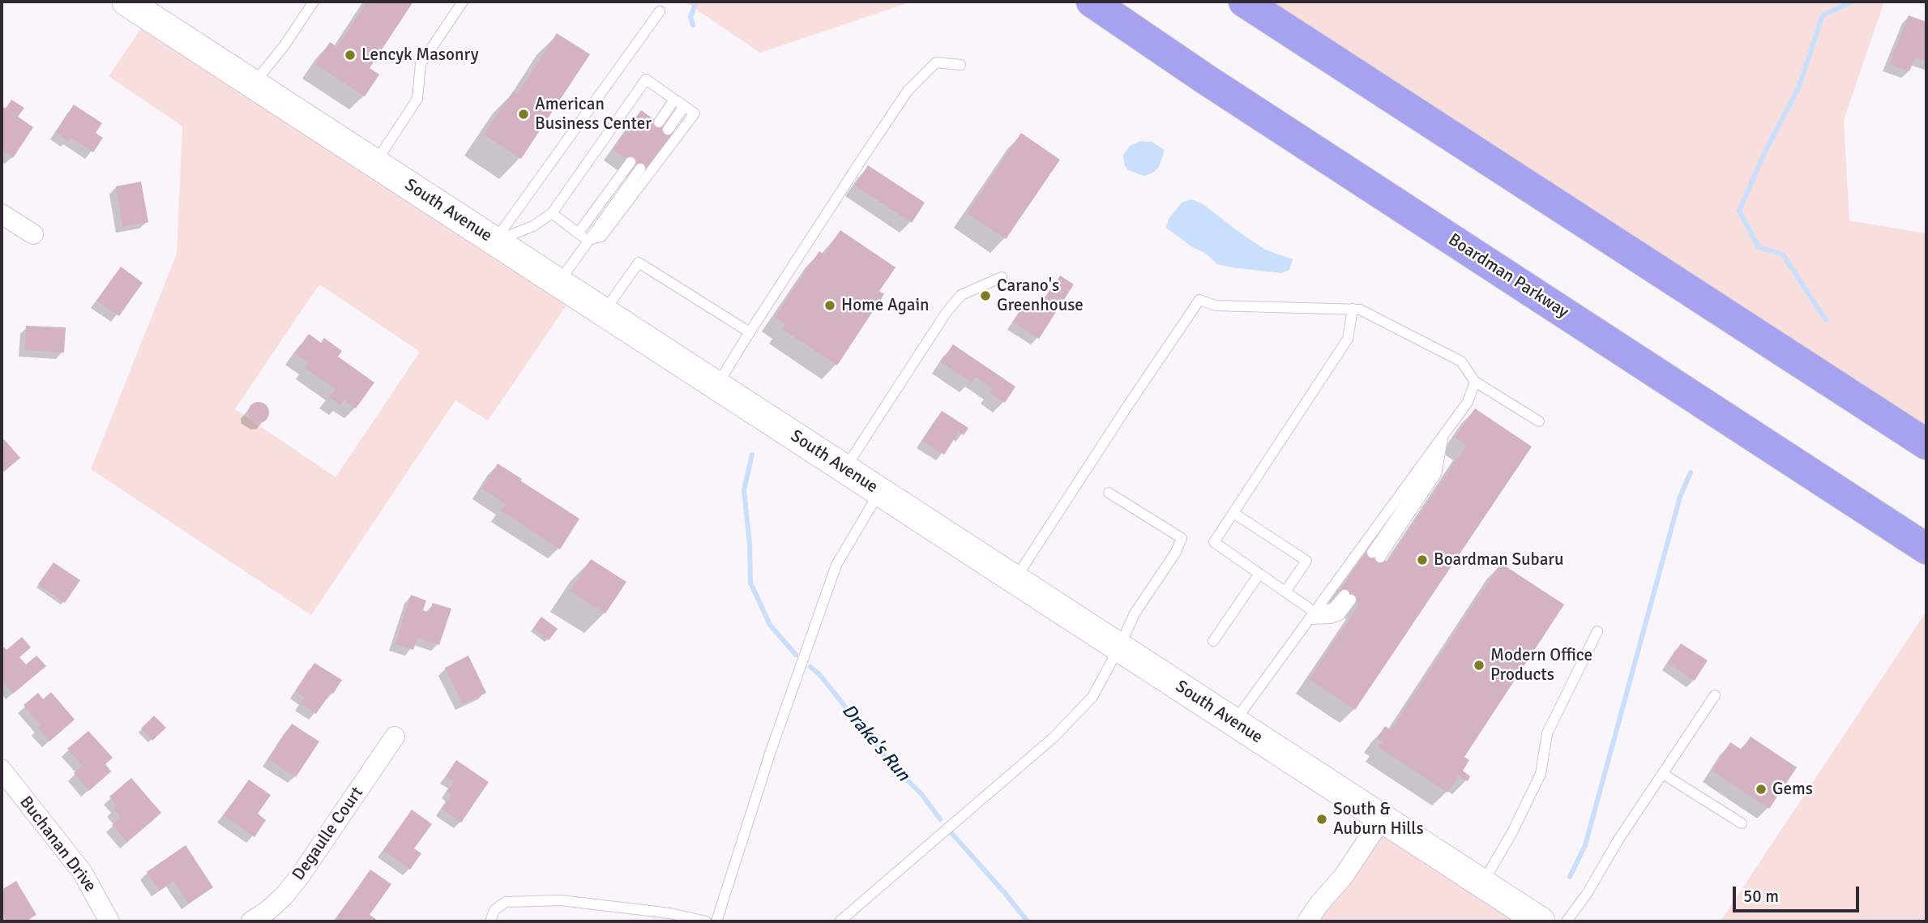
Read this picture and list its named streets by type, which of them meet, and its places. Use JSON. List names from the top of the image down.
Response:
{
  "streets": {
    "highway": ["Boardman Parkway"],
    "main road": ["South Avenue"],
    "street": ["Degaulle Court", "Buchanan Drive"]
  },
  "water": ["Drake's Run"],
  "places": [
    "Lencyk Masonry",
    "American Business Center",
    "Carano's Greenhouse",
    "Home Again",
    "Boardman Subaru",
    "Modern Office Products",
    "Gems",
    "South & Auburn Hills"
  ],
  "scale_bar": "50 m"
}
